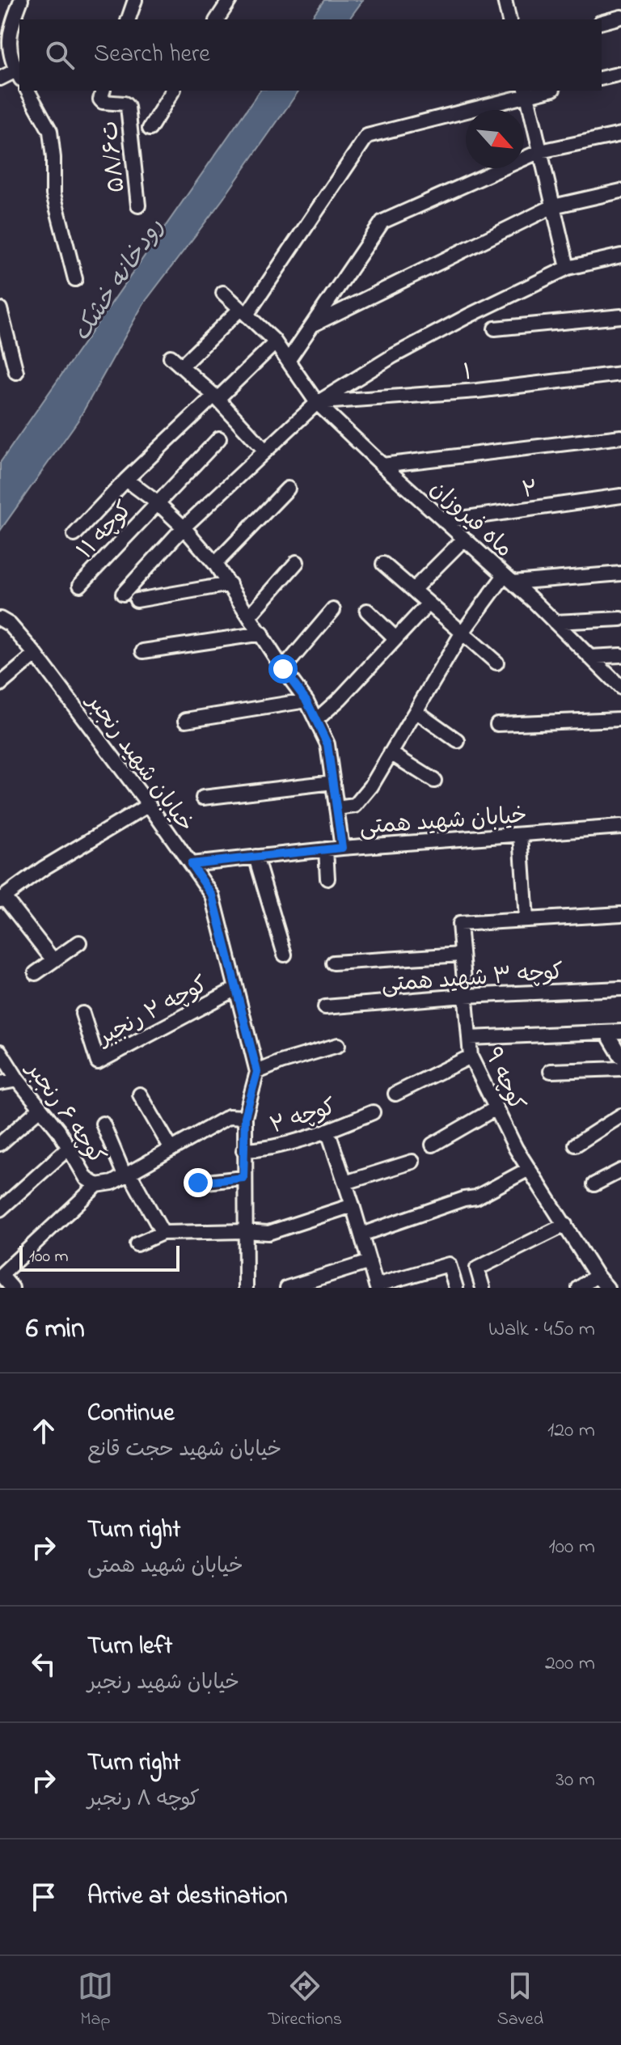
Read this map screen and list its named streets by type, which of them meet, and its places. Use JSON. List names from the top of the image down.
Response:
{
  "streets": {
    "street": [
      "۵۸/۶ت",
      "۱",
      "۲",
      "ماه فیروزان",
      "کوچه ۱۱",
      "خیابان شهید رنجبر",
      "خیابان شهید همتی",
      "کوچه ۳ شهید همتی",
      "کوچه ۲ رنجبر",
      "کوچه ۹",
      "کوچه ۶ رنجبر",
      "کوچه ۲"
    ]
  },
  "crossings": [
    ["۱", "ماه فیروزان"],
    ["۲", "ماه فیروزان"],
    ["خیابان شهید رنجبر", "خیابان شهید همتی"],
    ["خیابان شهید رنجبر", "کوچه ۲ رنجبر"],
    ["خیابان شهید رنجبر", "کوچه ۶ رنجبر"],
    ["خیابان شهید رنجبر", "کوچه ۲"],
    ["کوچه ۳ شهید همتی", "کوچه ۹"]
  ],
  "water": ["رودخانه خشک"],
  "scale_bar": "100 m",
  "north": "bottom right",
  "page": {
    "search": "Search here",
    "scale": "100 m",
    "heading": ["6 min", "Walk · 450 m"],
    "list": [
      ["Continue", "خیابان شهید حجت قانع", "120 m"],
      ["Turn right", "خیابان شهید همتی", "100 m"],
      ["Turn left", "خیابان شهید رنجبر", "200 m"],
      ["Turn right", "کوچه ۸ رنجبر", "30 m"],
      "Arrive at destination"
    ],
    "nav": ["Map", "Directions", "Saved"]
  }
}
